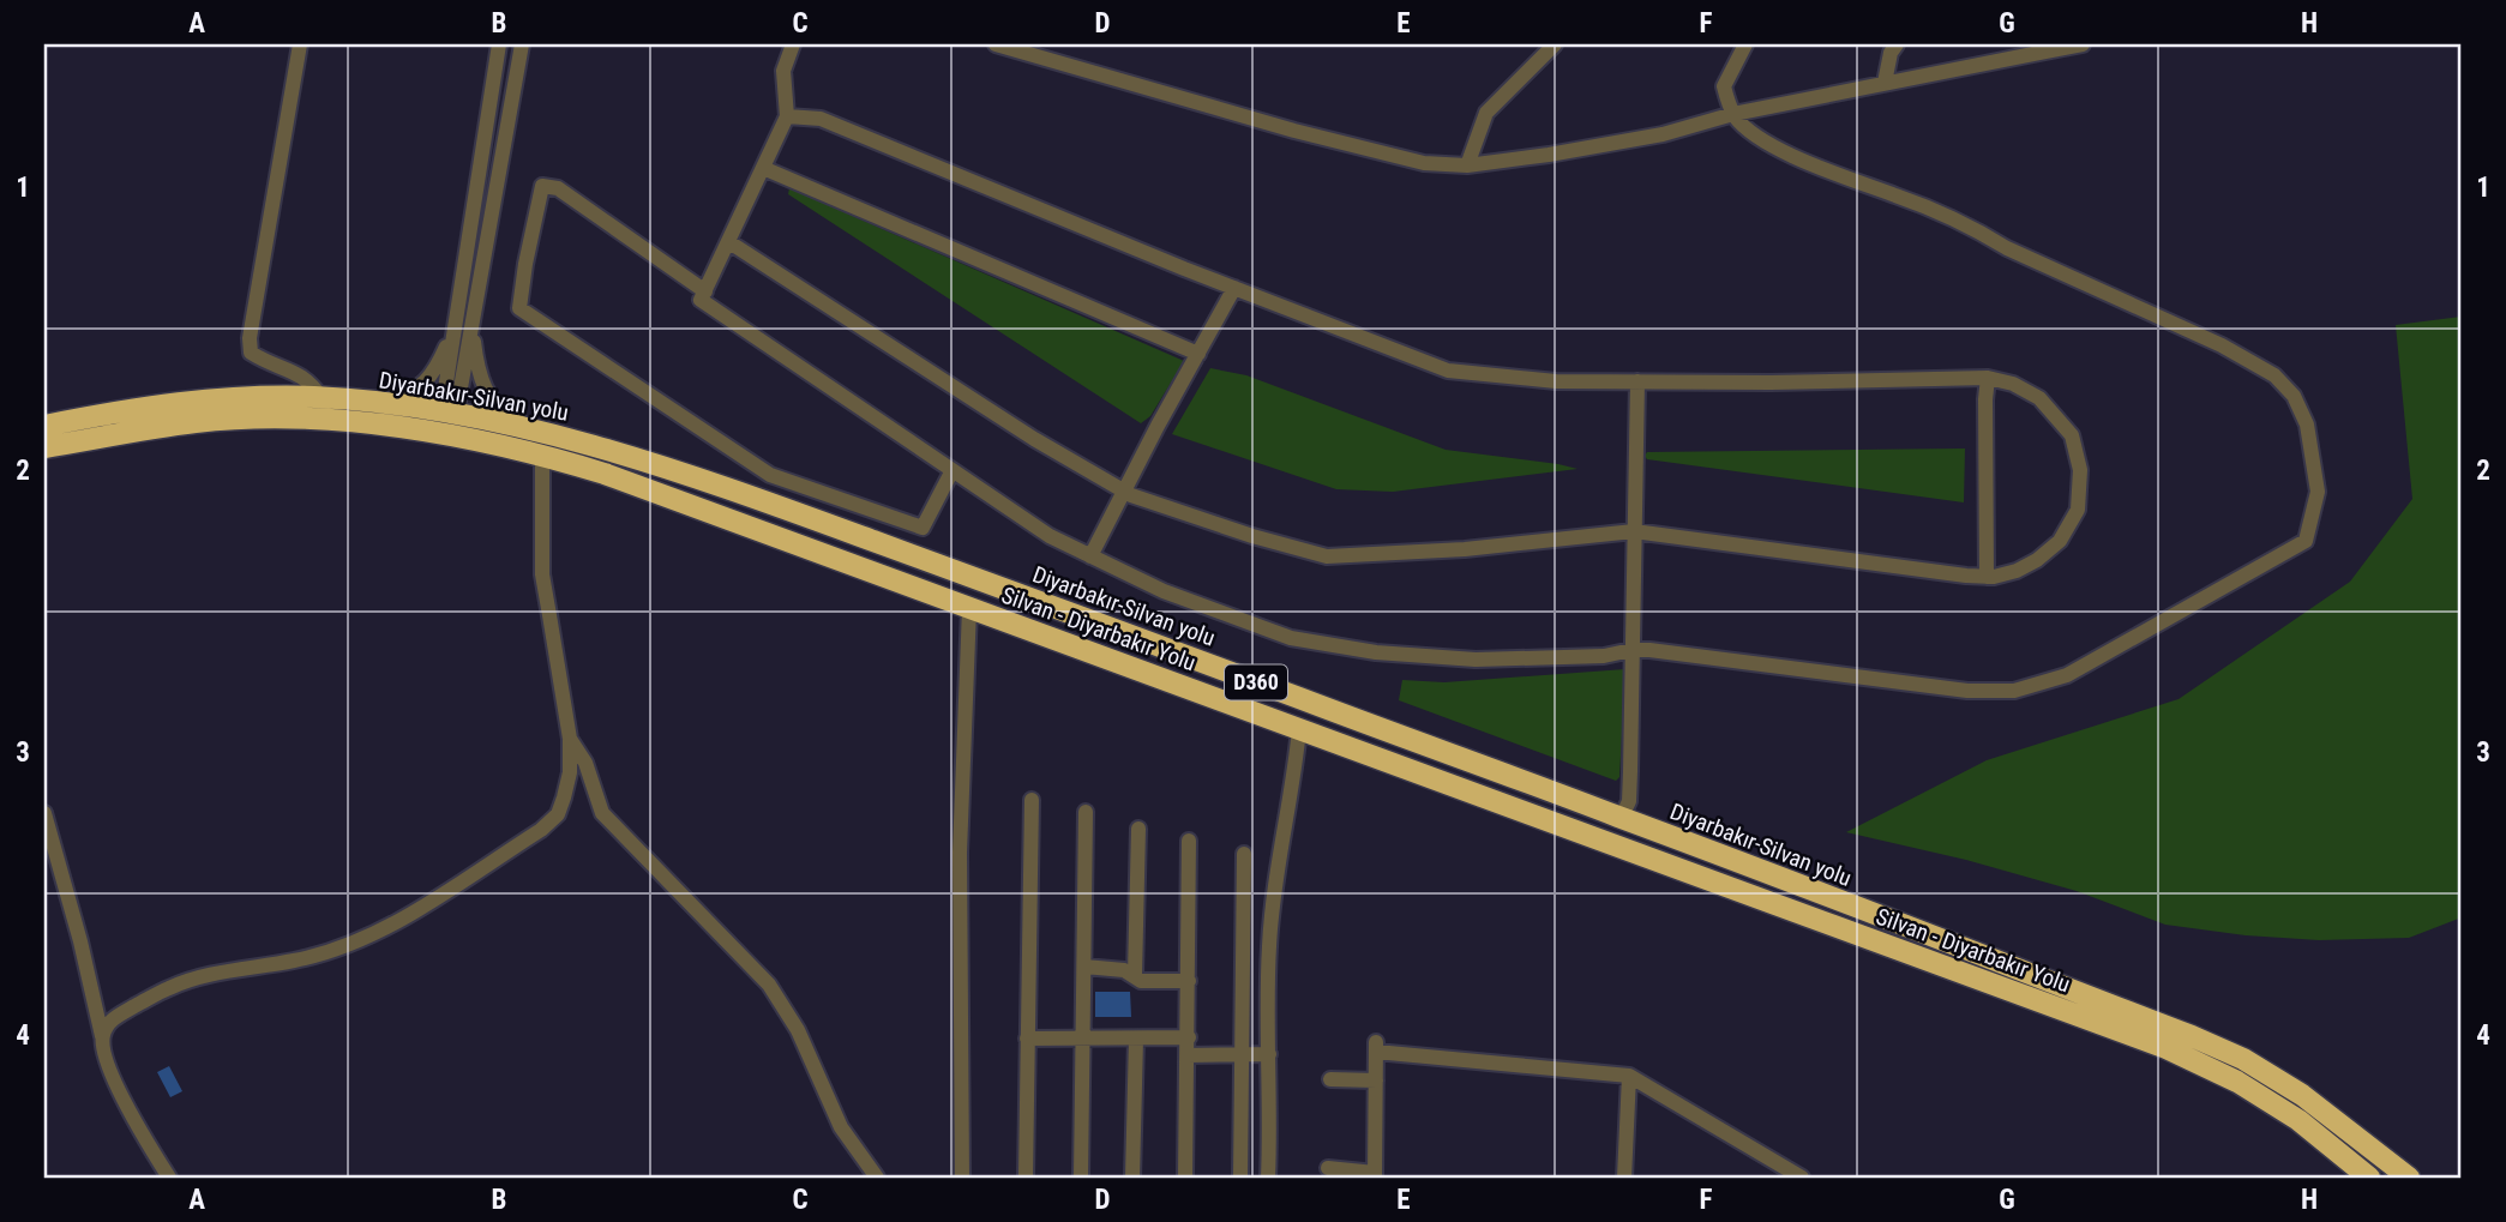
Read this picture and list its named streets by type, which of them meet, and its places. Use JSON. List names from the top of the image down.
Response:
{
  "streets": {
    "highway": ["Diyarbakır-Silvan yolu", "Silvan - Diyarbakır Yolu", "D360"]
  },
  "grid": {
    "columns": [
      "A",
      "B",
      "C",
      "D",
      "E",
      "F",
      "G",
      "H"
    ],
    "rows": [
      "1",
      "2",
      "3",
      "4"
    ]
  }
}
